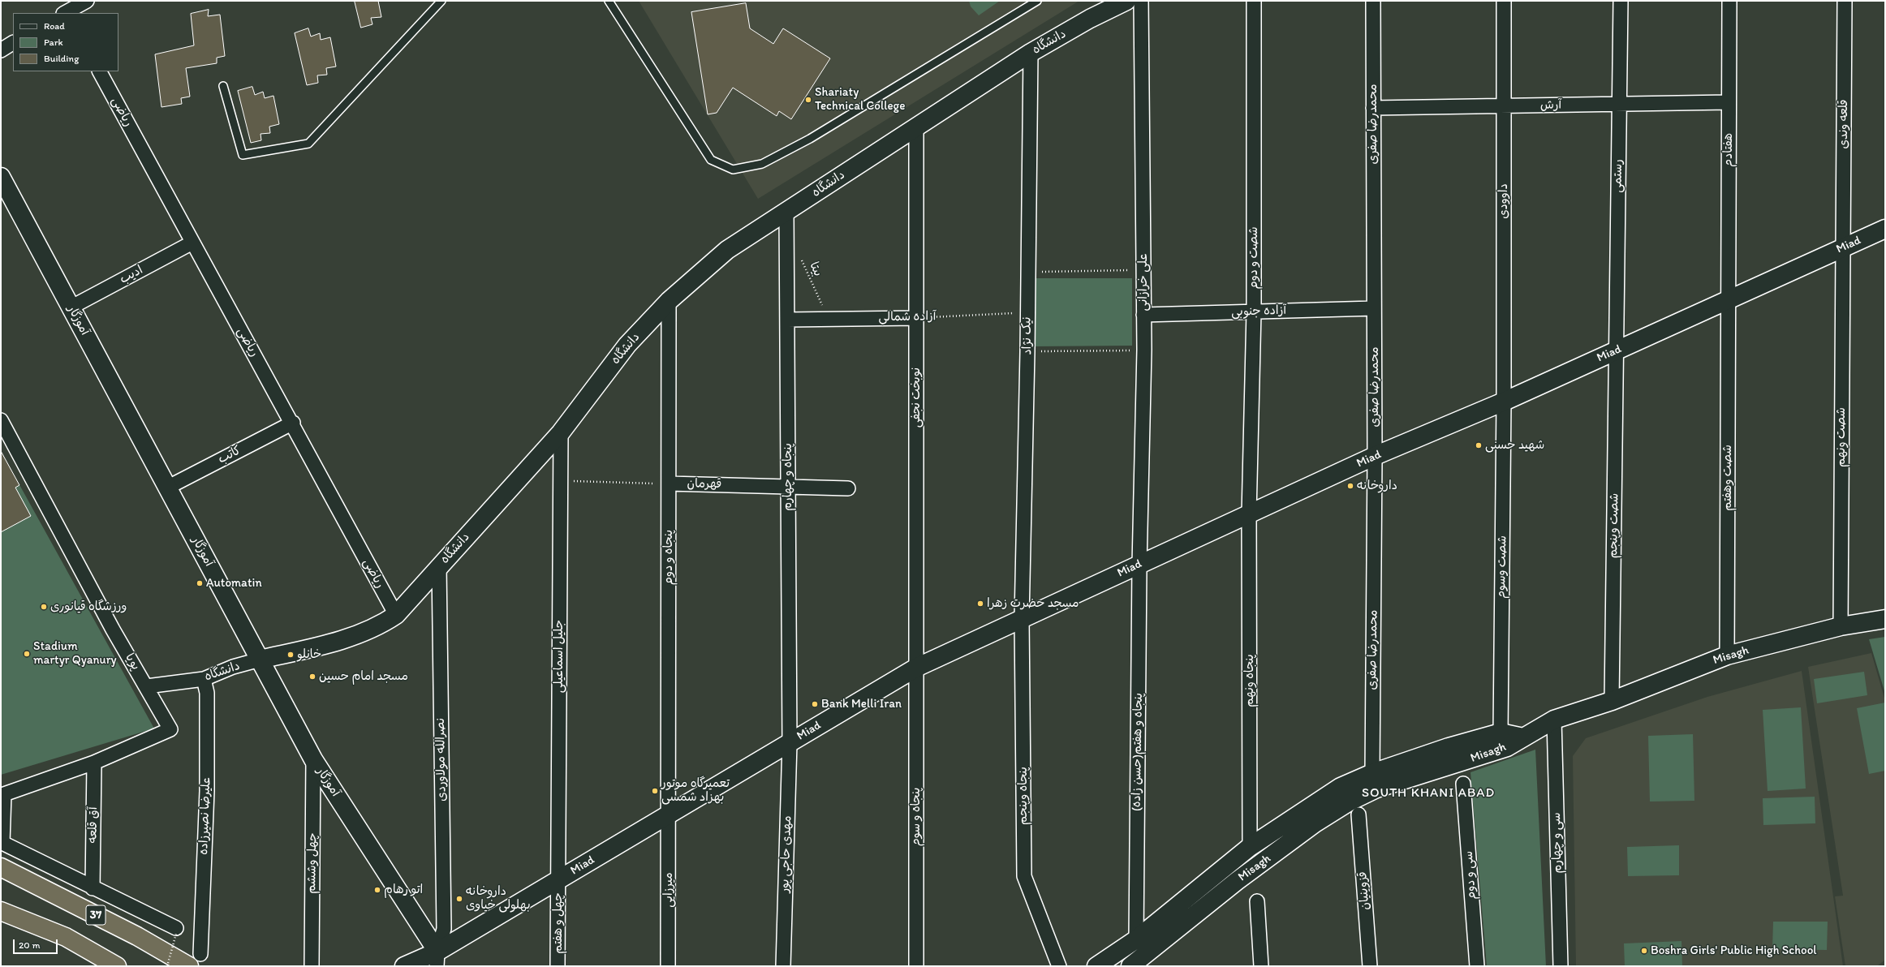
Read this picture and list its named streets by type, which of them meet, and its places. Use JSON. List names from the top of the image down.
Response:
{
  "streets": {
    "highway": ["37"],
    "street": [
      "دانشگاه",
      "آرش",
      "ریاضی",
      "محمدرضا صفری",
      "قلعه وندی",
      "هفتادم",
      "رستمی",
      "داوودی",
      "Miad",
      "شصت و دوم",
      "ادیب",
      "علی خرازانی",
      "آزاده جنوبی",
      "آزاده شمالی",
      "آموزگار",
      "نیک نژاد",
      "نوبخت نجفی",
      "شصت ونهم",
      "کاتب",
      "پنجاه و چهارم",
      "شصت وهفتم",
      "قهرمان",
      "شصت وپنجم",
      "پنجاه و دوم",
      "شصت وسوم",
      "Misagh",
      "جلیل اسماعیلی",
      "پویا",
      "پنجاه ونهم",
      "(حسن زاده)پنجاه و هفتم",
      "نصرالله مولاوردی",
      "پنجاه وپنجم",
      "علیرضا نصیرزاده",
      "پنجاه و سوم",
      "آق قلعه",
      "سی و چهارم",
      "مهدی حاجی پور",
      "چهل وششم",
      "سی و دوم",
      "میرزایی",
      "قزوینیان",
      "چهل و هفتم"
    ],
    "path": ["بیتا"]
  },
  "crossings": [
    ["دانشگاه", "ریاضی"],
    ["دانشگاه", "آموزگار"],
    ["دانشگاه", "نیک نژاد"],
    ["دانشگاه", "نوبخت نجفی"],
    ["دانشگاه", "پنجاه و چهارم"],
    ["دانشگاه", "پنجاه و دوم"],
    ["دانشگاه", "جلیل اسماعیلی"],
    ["دانشگاه", "پویا"],
    ["دانشگاه", "نصرالله مولاوردی"],
    ["دانشگاه", "علیرضا نصیرزاده"],
    ["آرش", "محمدرضا صفری"],
    ["آرش", "هفتادم"],
    ["آرش", "رستمی"],
    ["آرش", "داوودی"],
    ["ریاضی", "ادیب"],
    ["ریاضی", "کاتب"],
    ["محمدرضا صفری", "Miad"],
    ["محمدرضا صفری", "آزاده جنوبی"],
    ["محمدرضا صفری", "Misagh"],
    ["قلعه وندی", "Miad"],
    ["قلعه وندی", "شصت ونهم"],
    ["هفتادم", "Miad"],
    ["هفتادم", "شصت وهفتم"],
    ["رستمی", "Miad"],
    ["رستمی", "شصت وپنجم"],
    ["داوودی", "Miad"],
    ["داوودی", "شصت وسوم"],
    ["Miad", "شصت و دوم"],
    ["Miad", "علی خرازانی"],
    ["Miad", "آموزگار"],
    ["Miad", "نیک نژاد"],
    ["Miad", "نوبخت نجفی"],
    ["Miad", "شصت ونهم"],
    ["Miad", "پنجاه و چهارم"],
    ["Miad", "شصت وهفتم"],
    ["Miad", "شصت وپنجم"],
    ["Miad", "پنجاه و دوم"],
    ["Miad", "شصت وسوم"],
    ["Miad", "جلیل اسماعیلی"],
    ["Miad", "پنجاه ونهم"],
    ["Miad", "(حسن زاده)پنجاه و هفتم"],
    ["Miad", "نصرالله مولاوردی"],
    ["Miad", "پنجاه وپنجم"],
    ["Miad", "پنجاه و سوم"],
    ["Miad", "مهدی حاجی پور"],
    ["Miad", "میرزایی"],
    ["Miad", "چهل و هفتم"],
    ["شصت و دوم", "آزاده جنوبی"],
    ["شصت و دوم", "پنجاه ونهم"],
    ["بیتا", "آزاده شمالی"],
    ["ادیب", "آموزگار"],
    ["علی خرازانی", "آزاده جنوبی"],
    ["علی خرازانی", "(حسن زاده)پنجاه و هفتم"],
    ["آزاده شمالی", "نیک نژاد"],
    ["آزاده شمالی", "نوبخت نجفی"],
    ["آزاده شمالی", "پنجاه و چهارم"],
    ["آموزگار", "کاتب"],
    ["آموزگار", "نصرالله مولاوردی"],
    ["آموزگار", "چهل وششم"],
    ["نیک نژاد", "پنجاه وپنجم"],
    ["نوبخت نجفی", "پنجاه و سوم"],
    ["شصت ونهم", "Misagh"],
    ["پنجاه و چهارم", "قهرمان"],
    ["پنجاه و چهارم", "مهدی حاجی پور"],
    ["شصت وهفتم", "Misagh"],
    ["قهرمان", "پنجاه و دوم"],
    ["شصت وپنجم", "Misagh"],
    ["پنجاه و دوم", "میرزایی"],
    ["شصت وسوم", "Misagh"],
    ["Misagh", "پنجاه ونهم"],
    ["Misagh", "(حسن زاده)پنجاه و هفتم"],
    ["Misagh", "سی و چهارم"],
    ["جلیل اسماعیلی", "چهل و هفتم"],
    ["پویا", "آق قلعه"],
    ["علیرضا نصیرزاده", "37"]
  ],
  "districts": ["SOUTH KHANI ABAD"],
  "places": [
    "Shariaty Technical College",
    "شهید حسنی",
    "داروخانه",
    "Automatin",
    "مسجد حضرت زهرا",
    "ورزشگاه قیانوری",
    "Stadium martyr Qyanury",
    "خانلو",
    "مسجد امام حسین",
    "Bank Melli Iran",
    "تعمیرگاه موتور بهزاد شمسی",
    "اتو رهام",
    "داروخانه بهلولی خیاوی",
    "Boshra Girls' Public High School"
  ],
  "legend": ["Road", "Park", "Building"],
  "scale_bar": "20 m"
}
